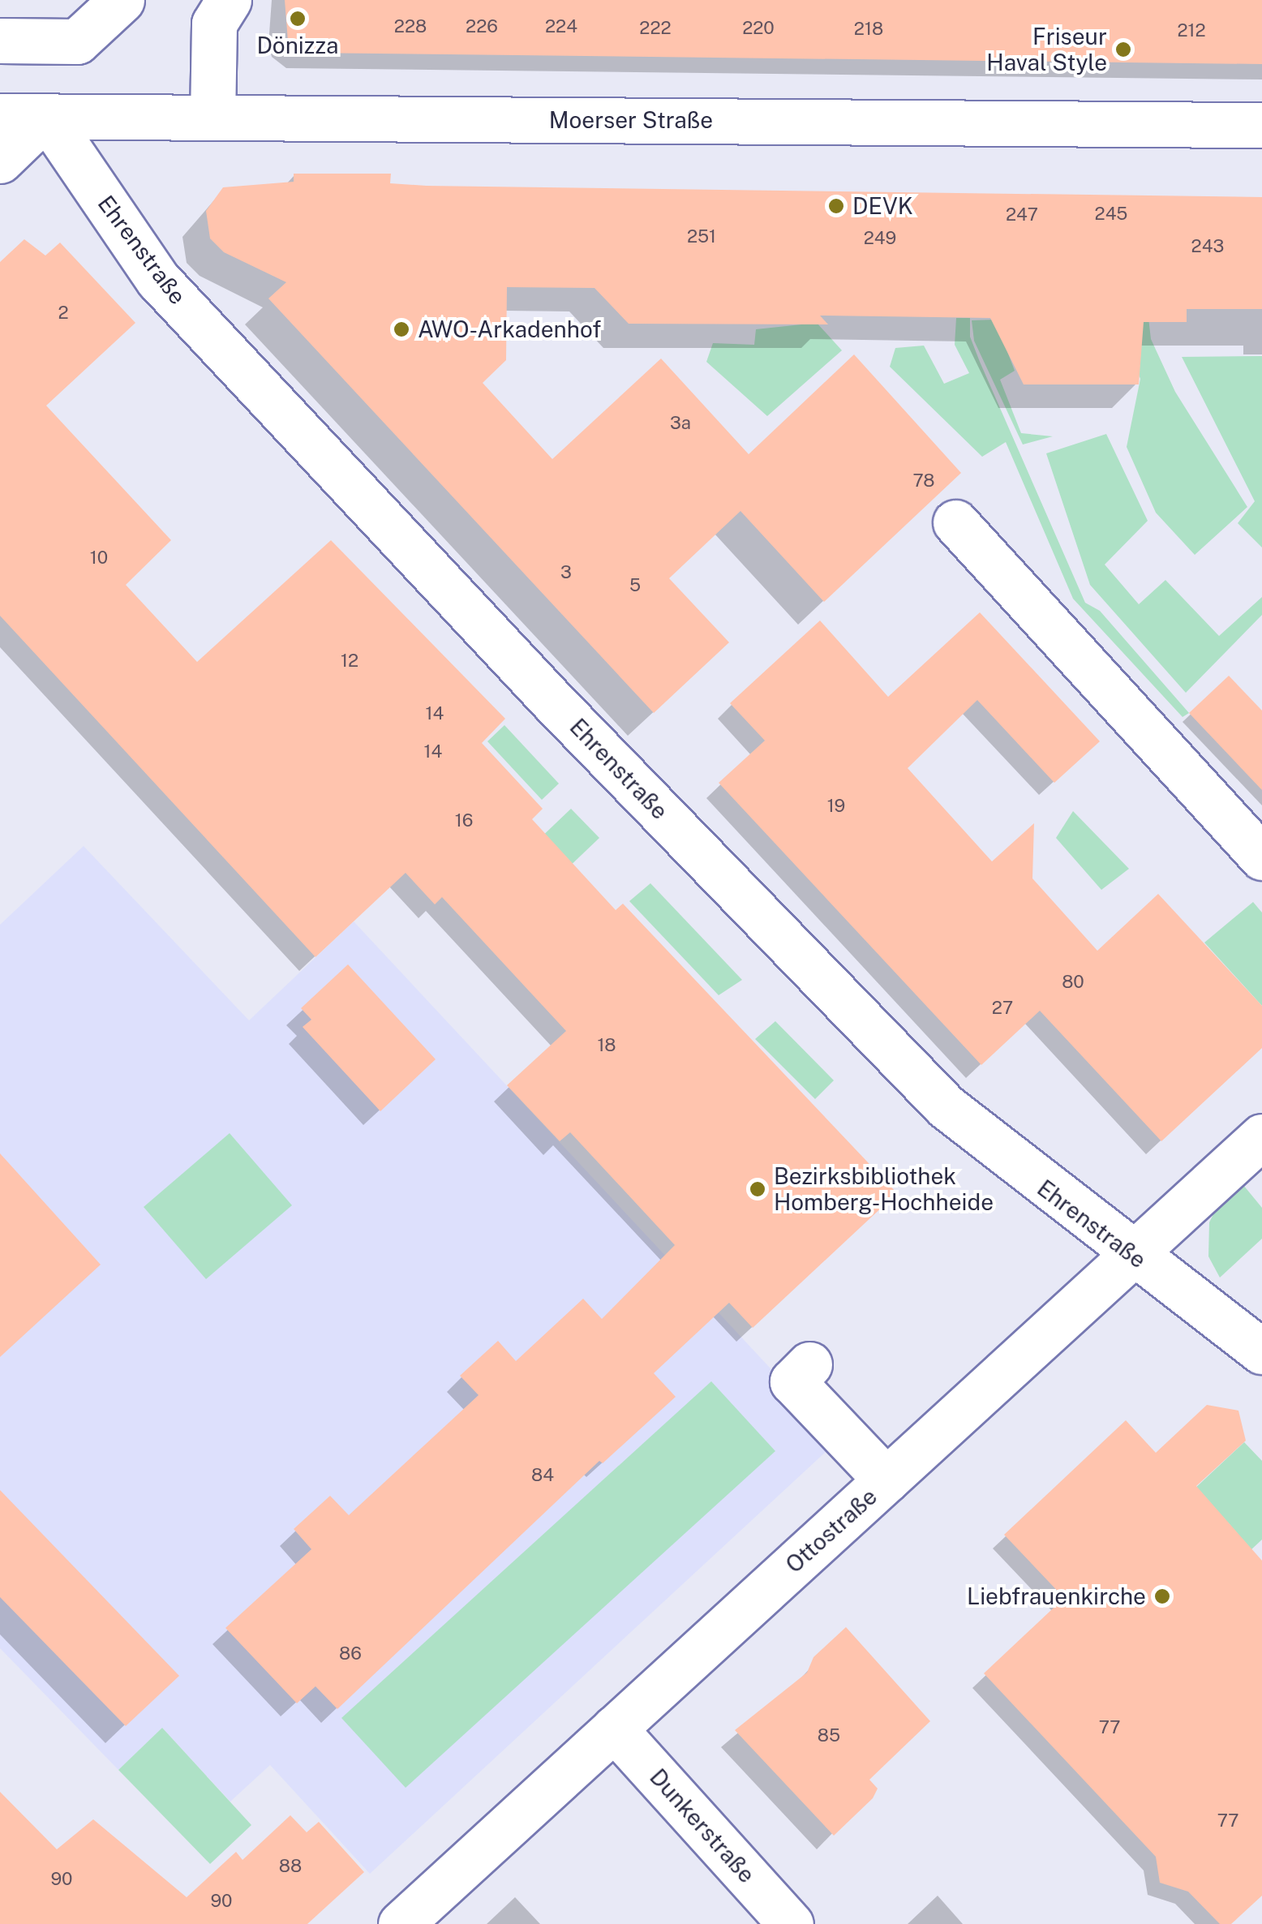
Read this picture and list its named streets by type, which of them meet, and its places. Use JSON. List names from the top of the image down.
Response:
{
  "streets": {
    "street": [
      "Moerser Straße",
      "Ehrenstraße",
      "Ottostraße",
      "Dunkerstraße"
    ]
  },
  "crossings": [
    ["Moerser Straße", "Ehrenstraße"],
    ["Ehrenstraße", "Ottostraße"],
    ["Ottostraße", "Dunkerstraße"]
  ],
  "places": [
    "Dönizza",
    "Friseur Haval Style",
    "DEVK",
    "AWO-Arkadenhof",
    "Bezirksbibliothek Homberg-Hochheide",
    "Liebfrauenkirche"
  ],
  "house_numbers": [
    "228",
    "226",
    "224",
    "222",
    "220",
    "218",
    "212",
    "245",
    "247",
    "251",
    "249",
    "243",
    "2",
    "3a",
    "78",
    "10",
    "3",
    "5",
    "12",
    "14",
    "14",
    "19",
    "16",
    "80",
    "27",
    "18",
    "84",
    "86",
    "77",
    "85",
    "77",
    "88",
    "90",
    "90"
  ]
}
